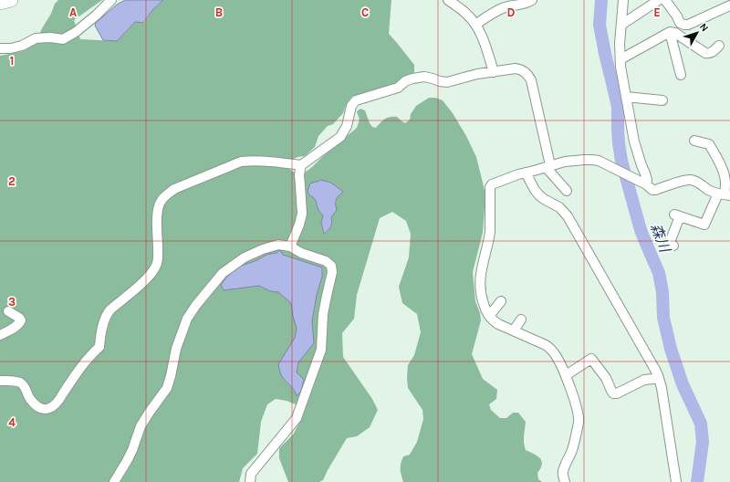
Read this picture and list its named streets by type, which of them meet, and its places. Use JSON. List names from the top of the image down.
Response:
{
  "water": ["森川"],
  "north": "top right",
  "grid": {
    "columns": [
      "A",
      "B",
      "C",
      "D",
      "E"
    ],
    "rows": [
      "1",
      "2",
      "3",
      "4"
    ]
  }
}
